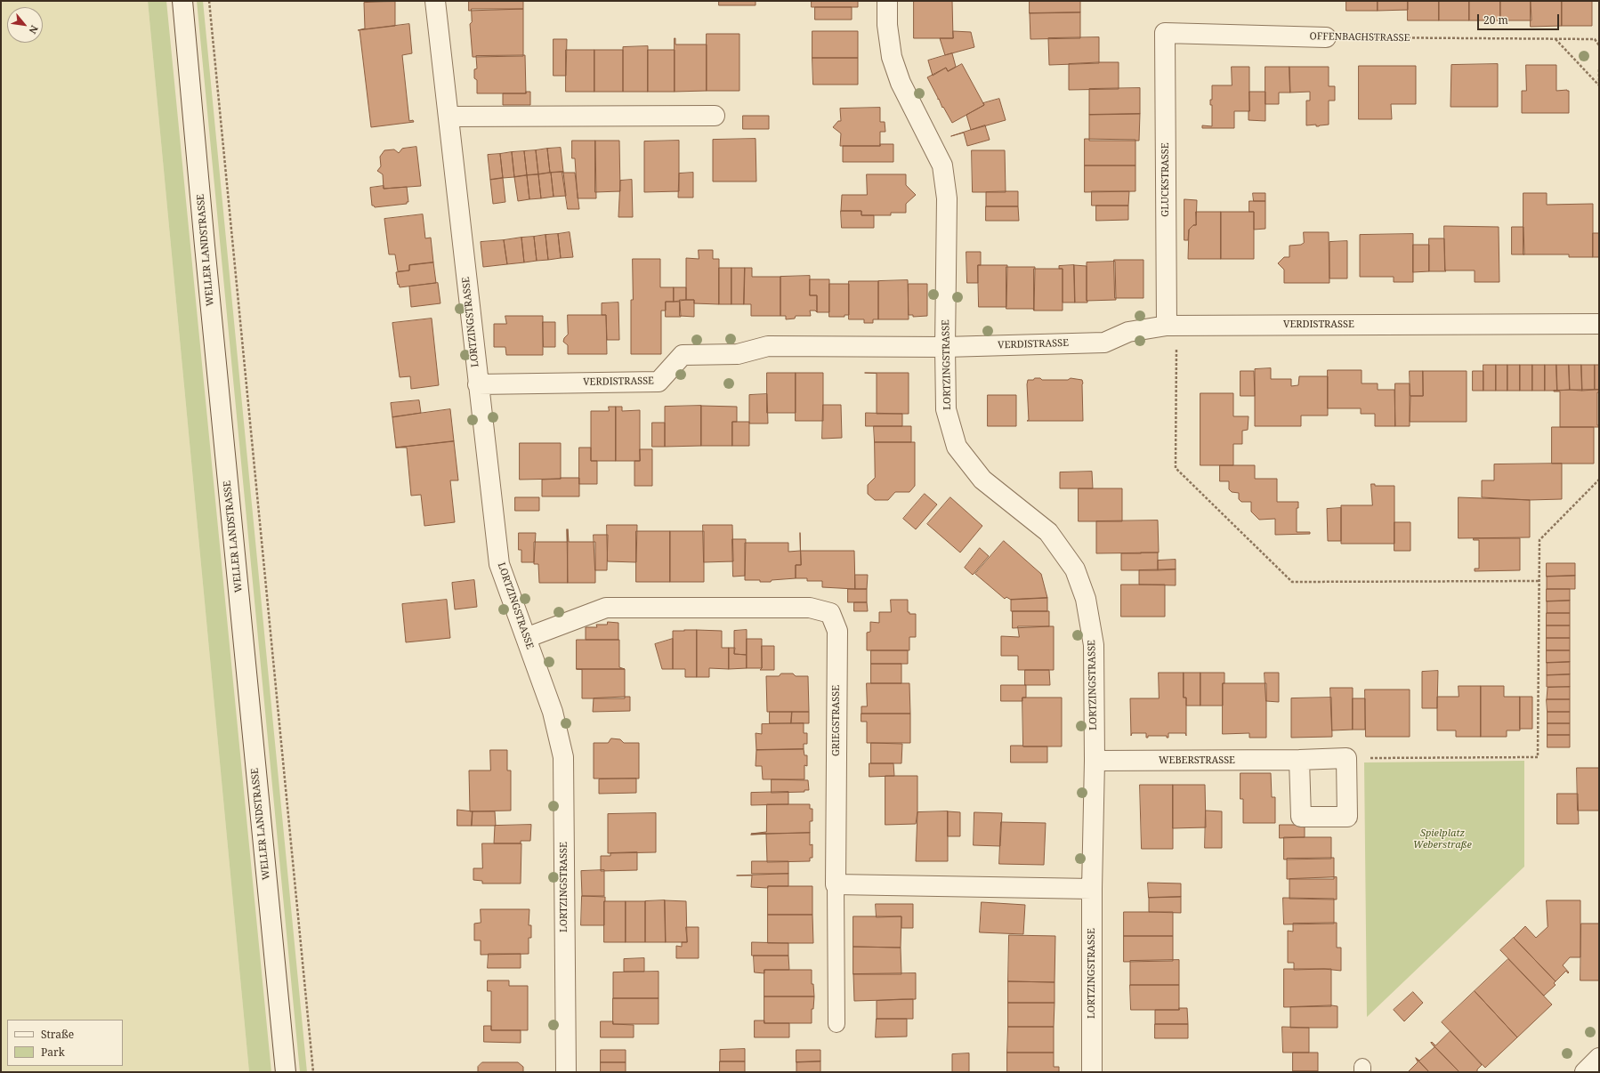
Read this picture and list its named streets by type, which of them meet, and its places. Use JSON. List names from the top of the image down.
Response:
{
  "streets": {
    "street": [
      "OFFENBACHSTRASSE",
      "GLUCKSTRASSE",
      "WELLER LANDSTRASSE",
      "LORTZINGSTRASSE",
      "VERDISTRASSE",
      "GRIEGSTRASSE",
      "WEBERSTRASSE"
    ]
  },
  "crossings": [
    ["OFFENBACHSTRASSE", "GLUCKSTRASSE"],
    ["GLUCKSTRASSE", "VERDISTRASSE"],
    ["LORTZINGSTRASSE", "VERDISTRASSE"],
    ["LORTZINGSTRASSE", "GRIEGSTRASSE"],
    ["LORTZINGSTRASSE", "WEBERSTRASSE"]
  ],
  "parks": ["Spielplatz Weberstraße"],
  "legend": ["Straße", "Park"],
  "scale_bar": "20 m",
  "north": "bottom right"
}
